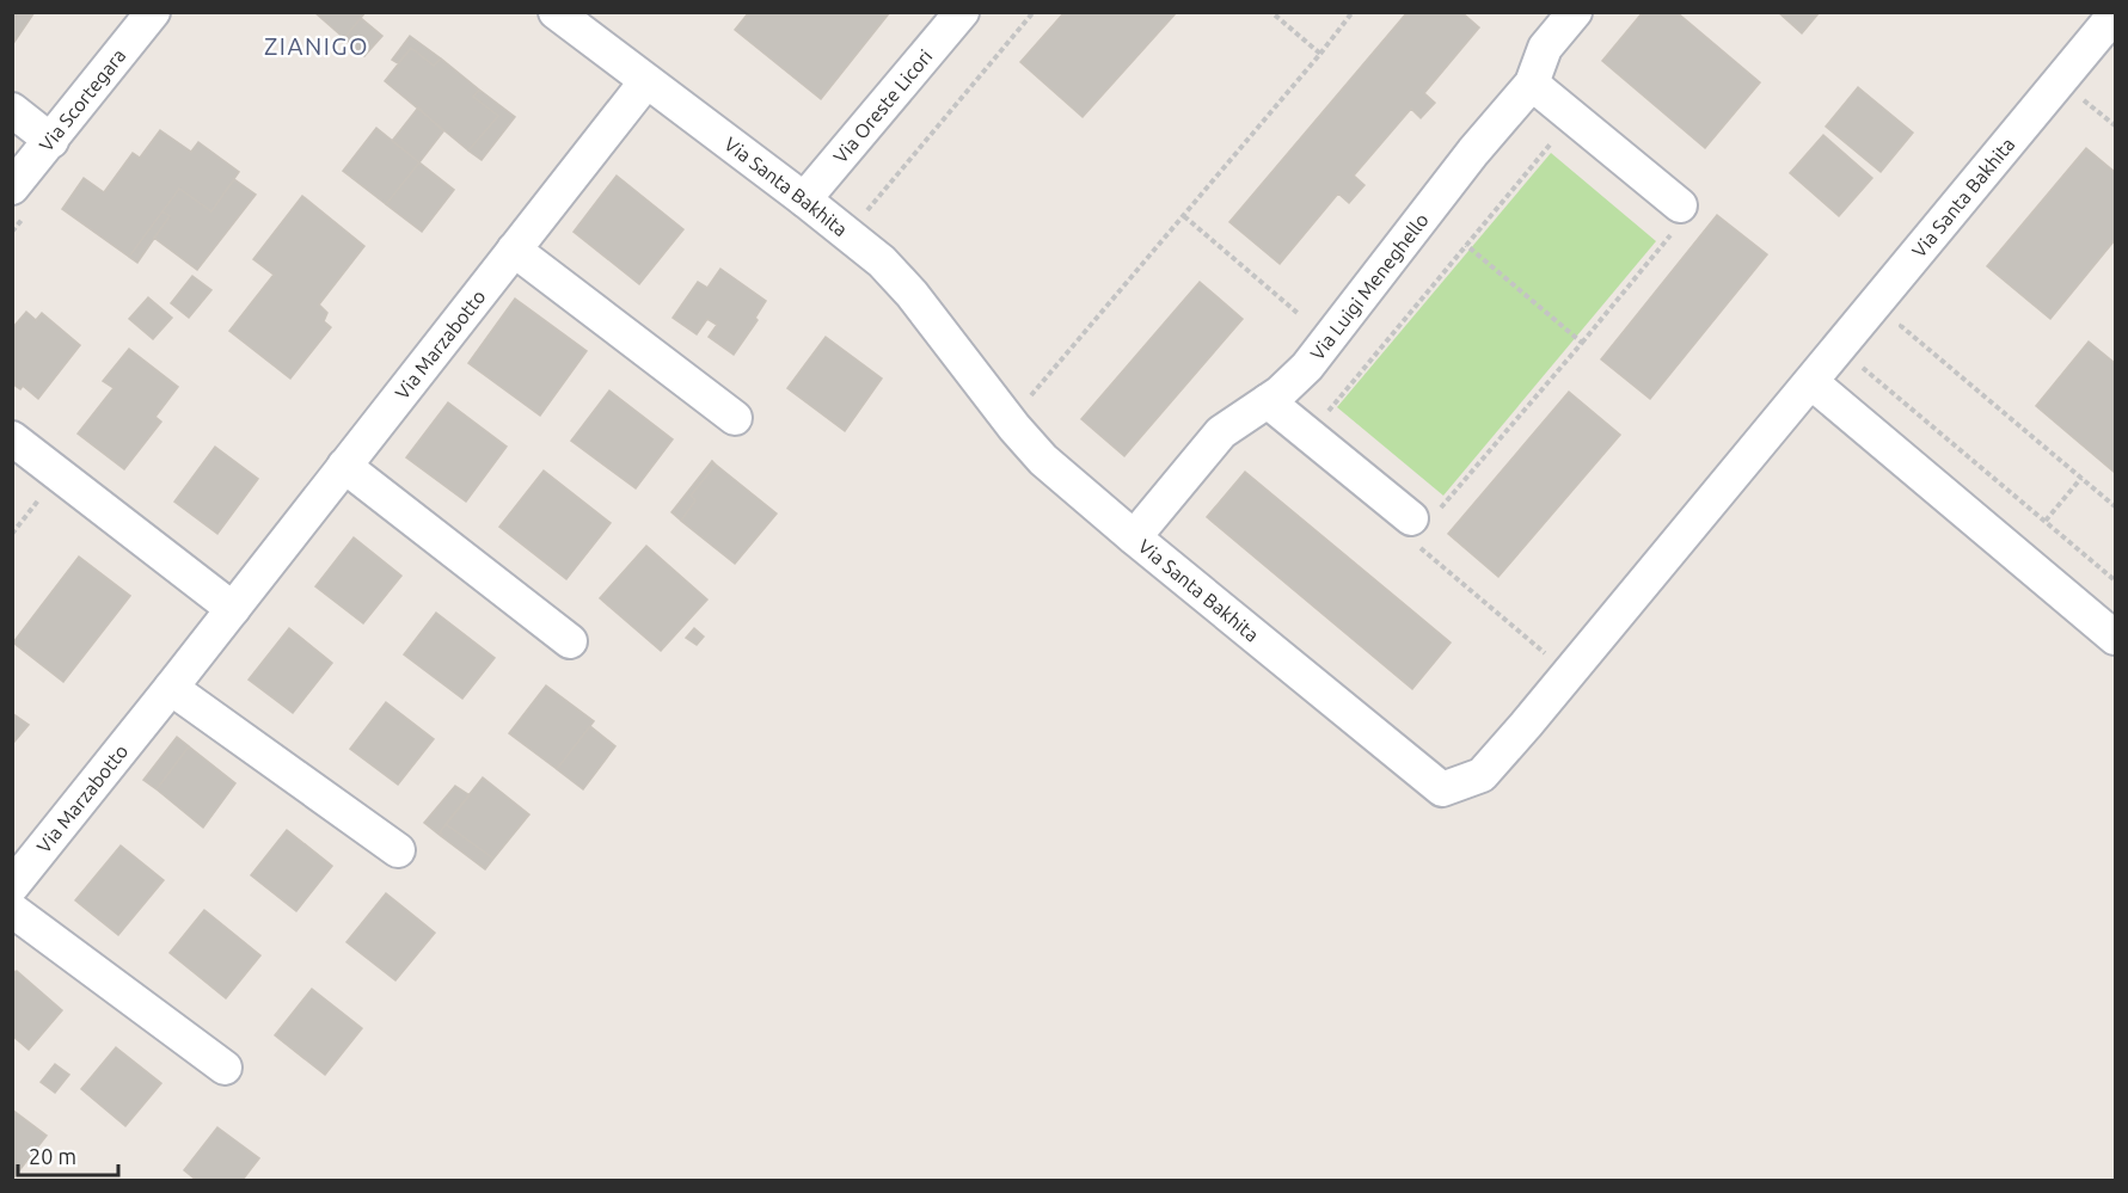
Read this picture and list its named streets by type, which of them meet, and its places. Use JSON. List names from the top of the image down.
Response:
{
  "streets": {
    "street": [
      "Via Scortegara",
      "Via Oreste Licori",
      "Via Santa Bakhita",
      "Via Luigi Meneghello",
      "Via Marzabotto"
    ]
  },
  "crossings": [
    ["Via Oreste Licori", "Via Santa Bakhita"],
    ["Via Santa Bakhita", "Via Luigi Meneghello"],
    ["Via Santa Bakhita", "Via Marzabotto"]
  ],
  "districts": ["ZIANIGO"],
  "scale_bar": "20 m"
}
